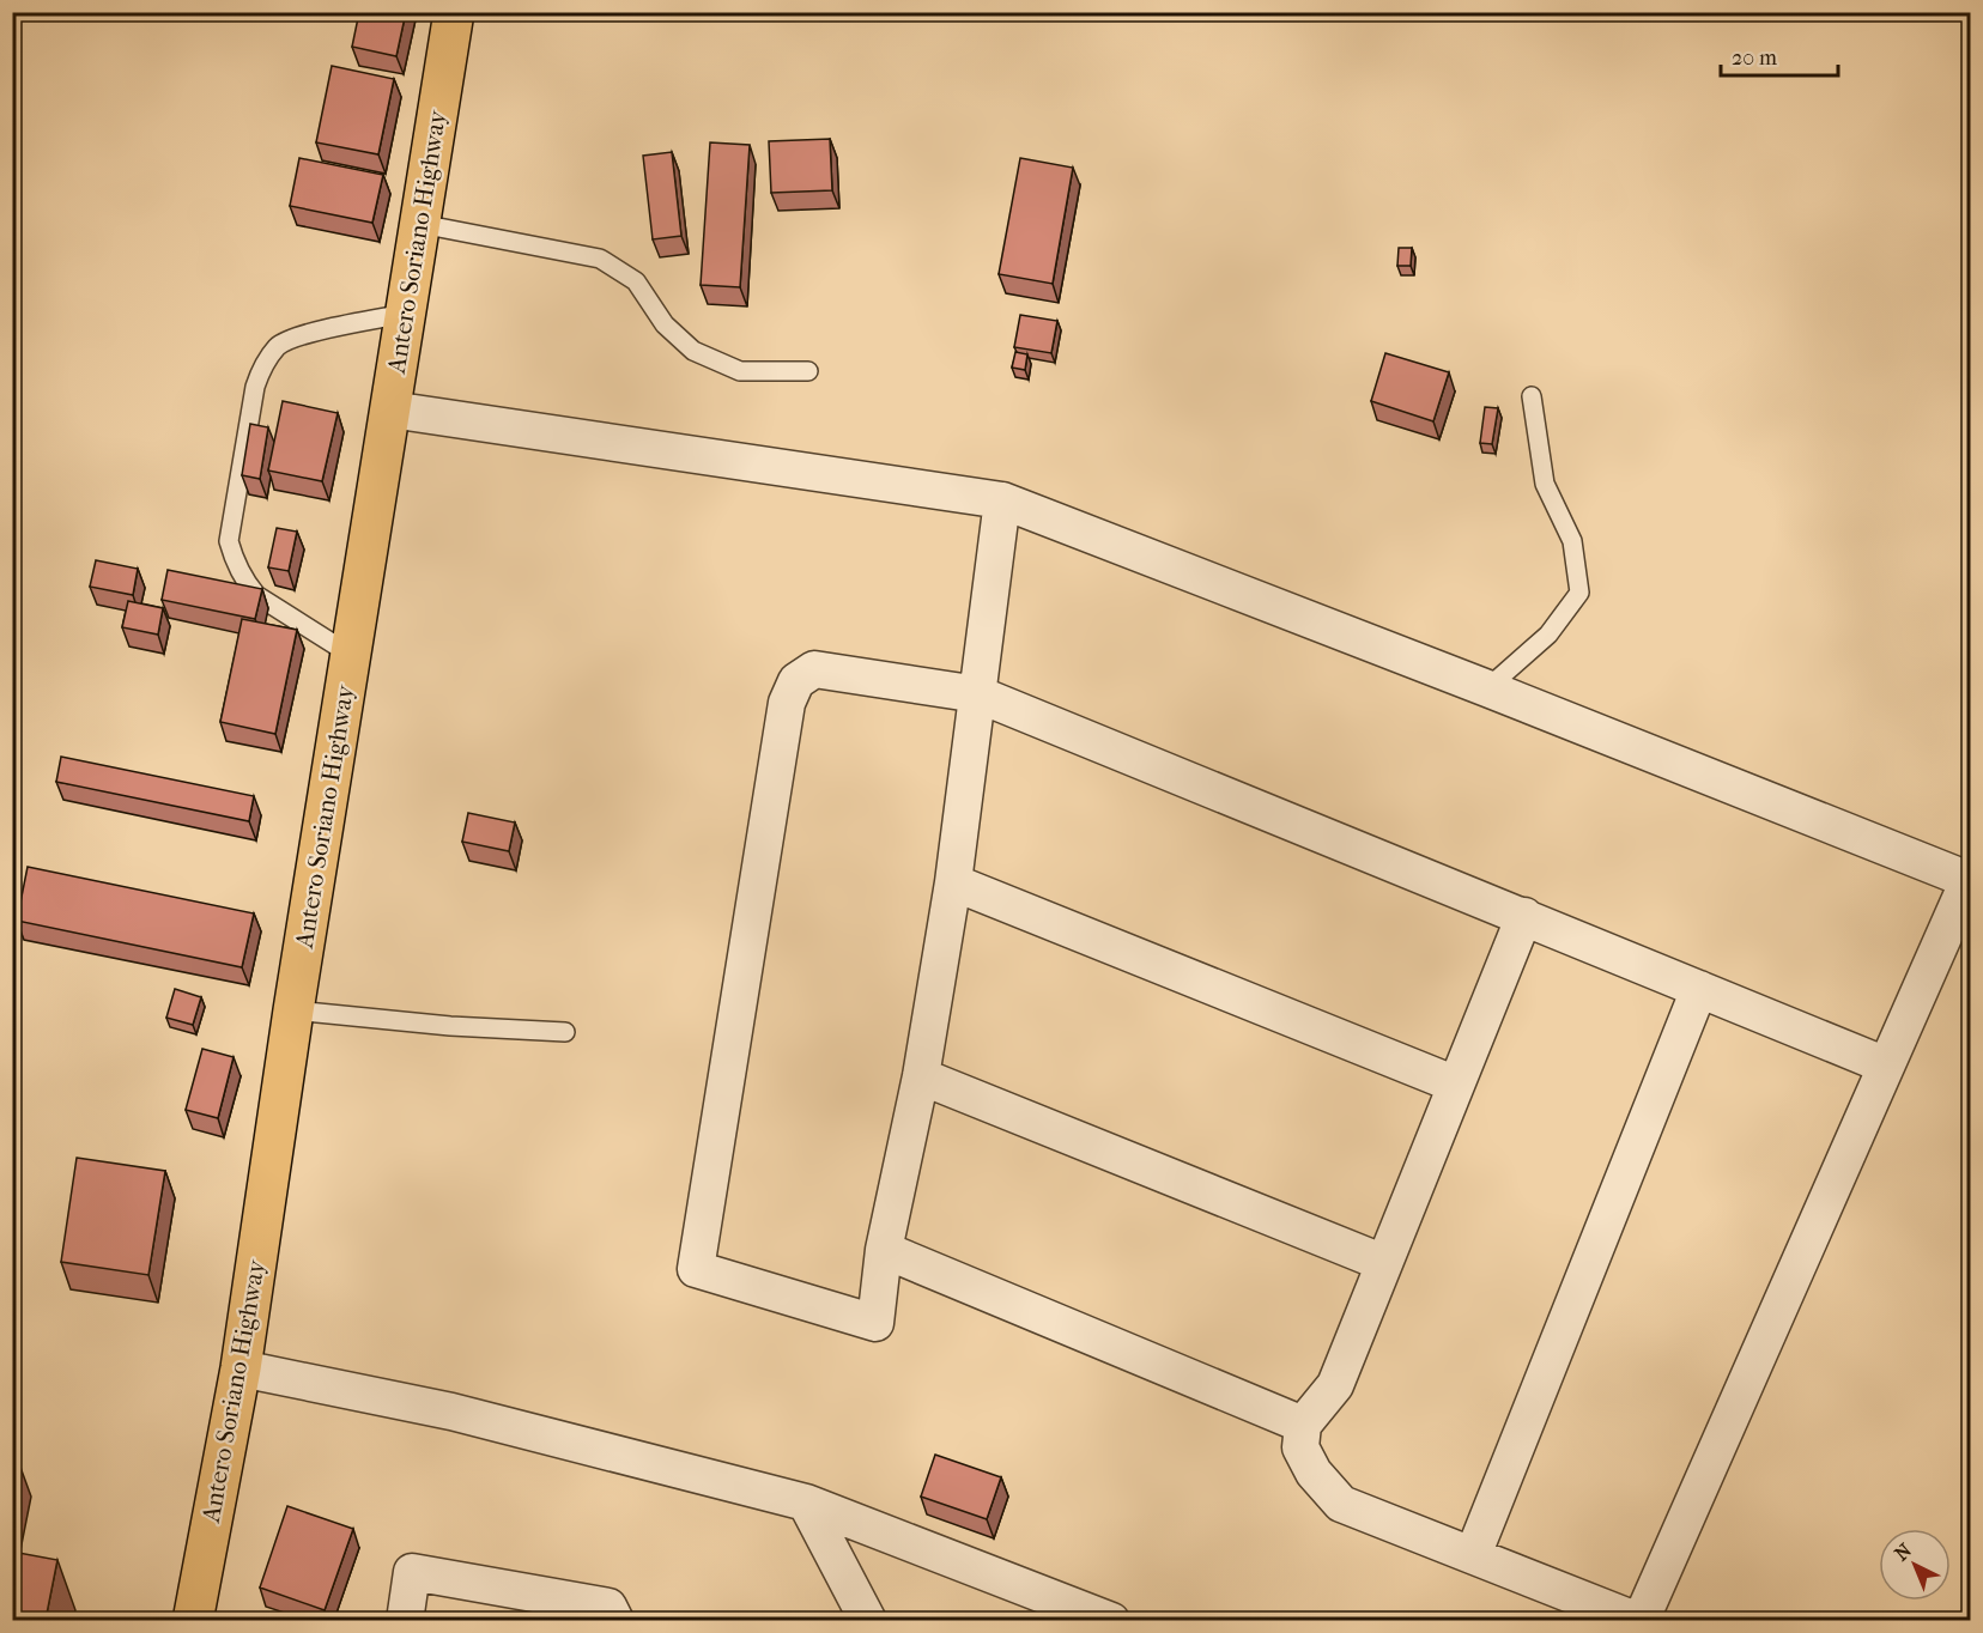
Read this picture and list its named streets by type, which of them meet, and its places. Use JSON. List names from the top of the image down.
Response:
{
  "streets": {
    "main road": ["Antero Soriano Highway"]
  },
  "scale_bar": "20 m",
  "north": "top left"
}
